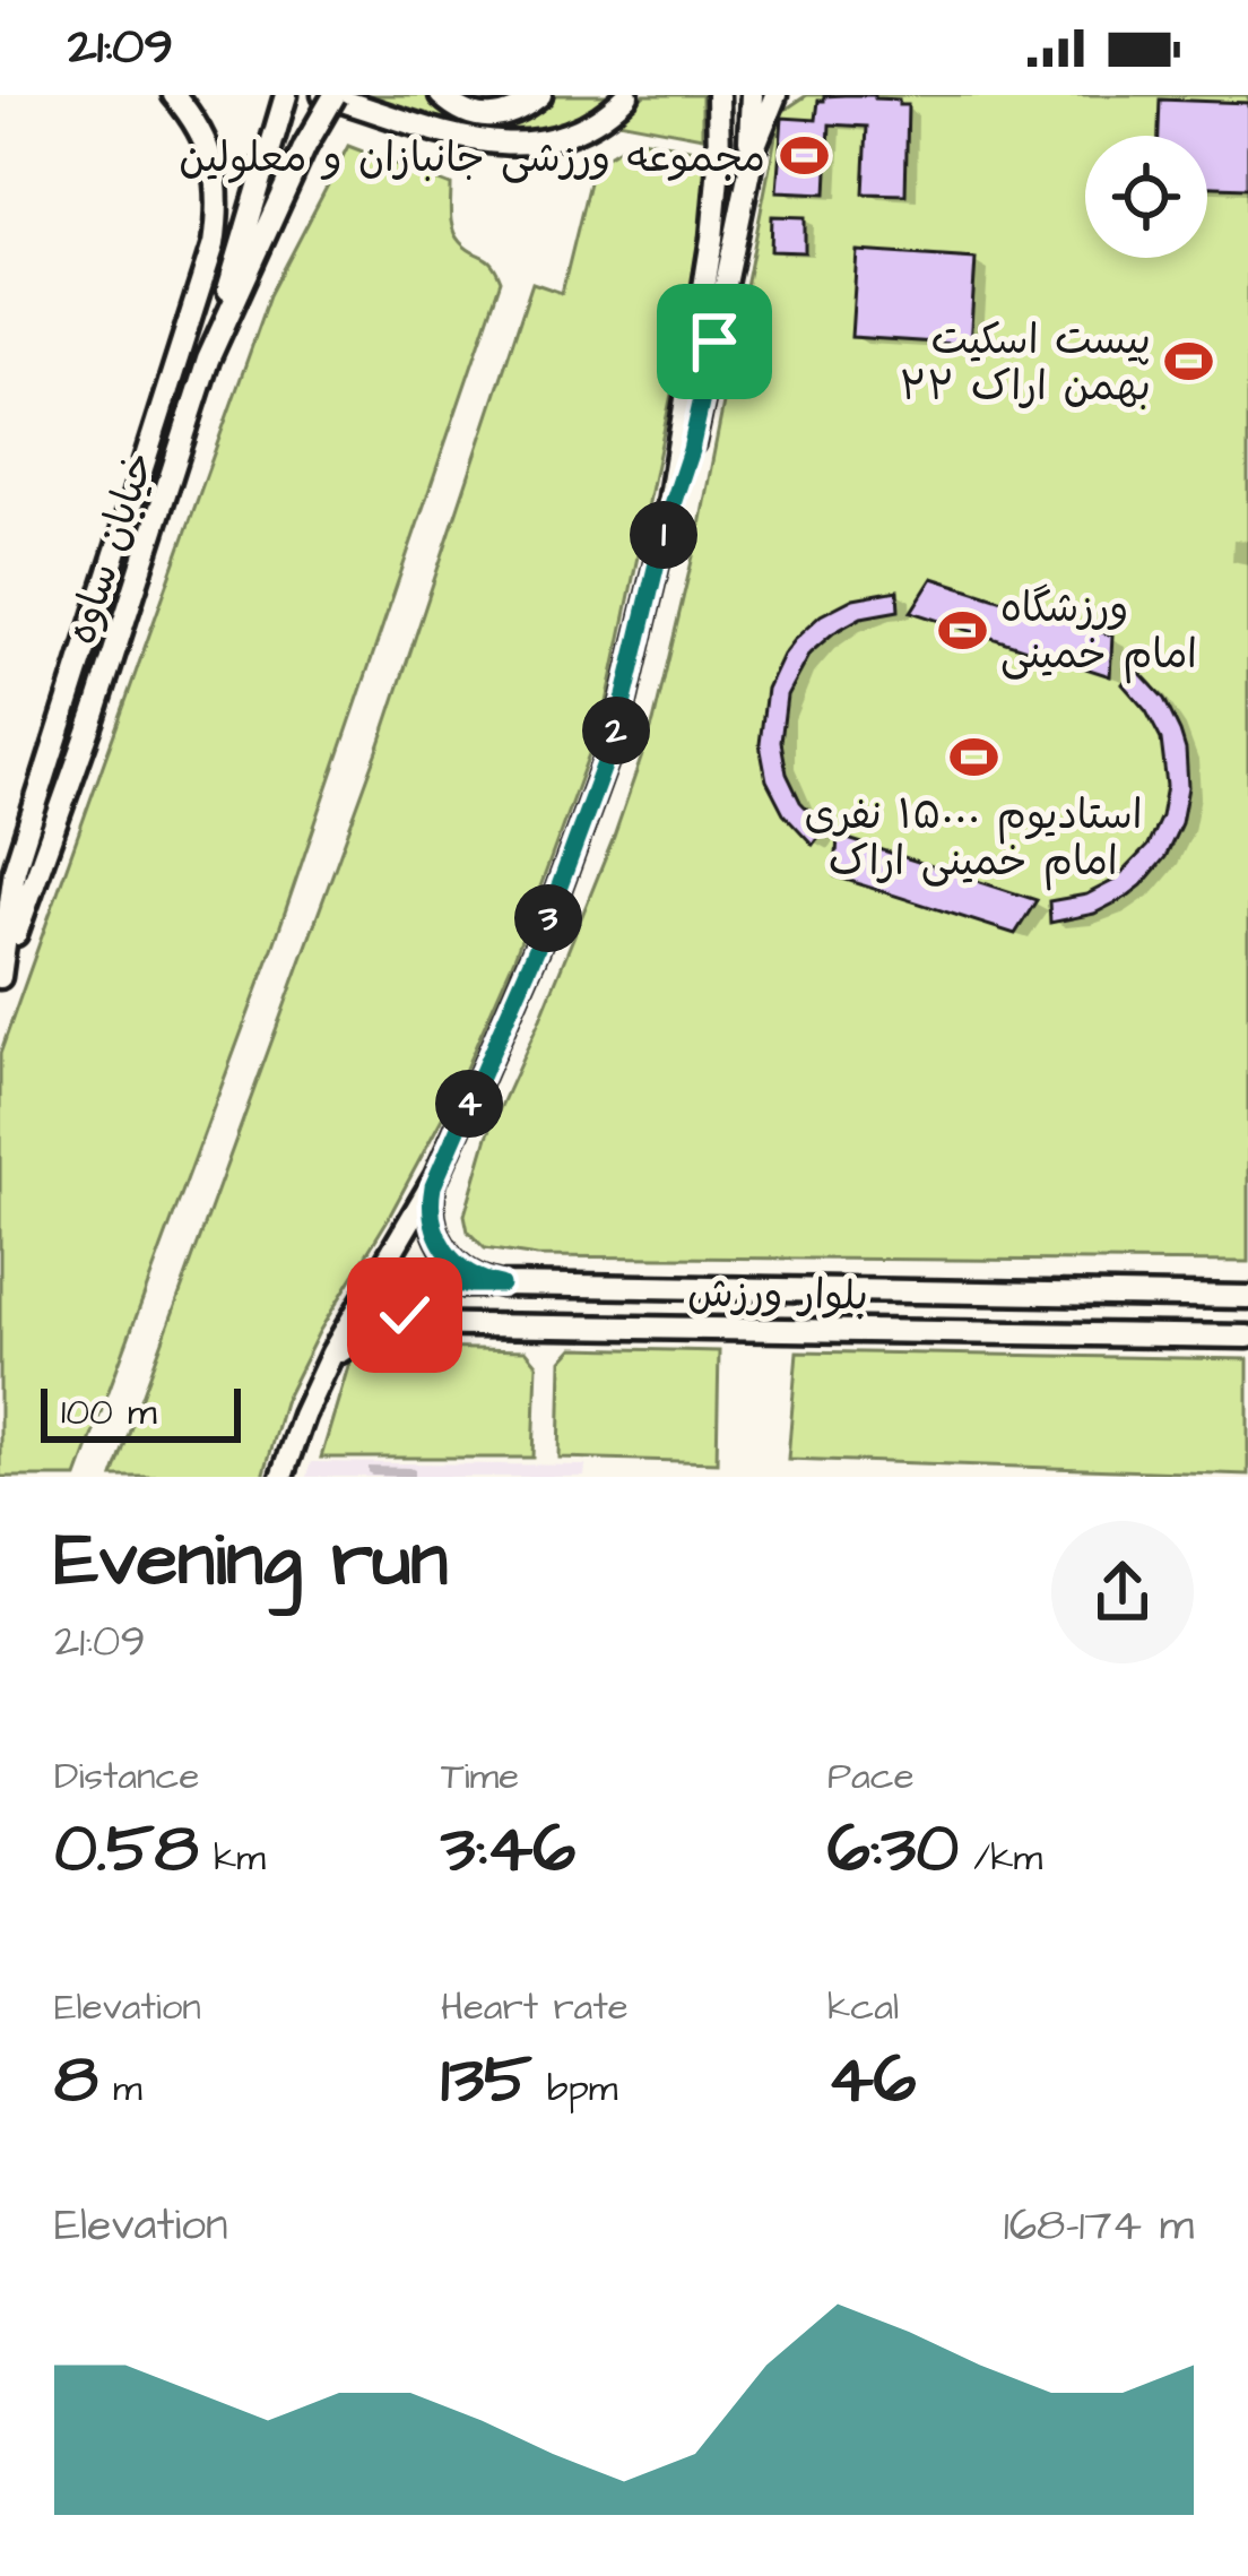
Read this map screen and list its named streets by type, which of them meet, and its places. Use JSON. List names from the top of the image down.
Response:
{
  "streets": {
    "main road": ["خیابان ساوه", "بلوار ورزش"]
  },
  "places": {
    "sports": [
      "مجموعه ورزشی جانبازان و معلولین",
      "پیست اسکیت ۲۲ بهمن اراک",
      "ورزشگاه امام خمینی",
      "استادیوم ۱۵۰۰۰ نفری امام خمینی اراک"
    ]
  },
  "scale_bar": "100 m",
  "page": {
    "status": "21:09",
    "pins": [
      "1",
      "2",
      "3",
      "4"
    ],
    "scale": "100 m",
    "heading": ["Evening run", "21:09"],
    "stats": [
      ["Distance", "0.58 km"],
      ["Time", "3:46"],
      ["Pace", "6:30 /km"],
      ["Elevation", "8 m"],
      ["Heart rate", "135 bpm"],
      ["kcal", "46"]
    ],
    "chart": ["Elevation", "168–174 m"]
  }
}
